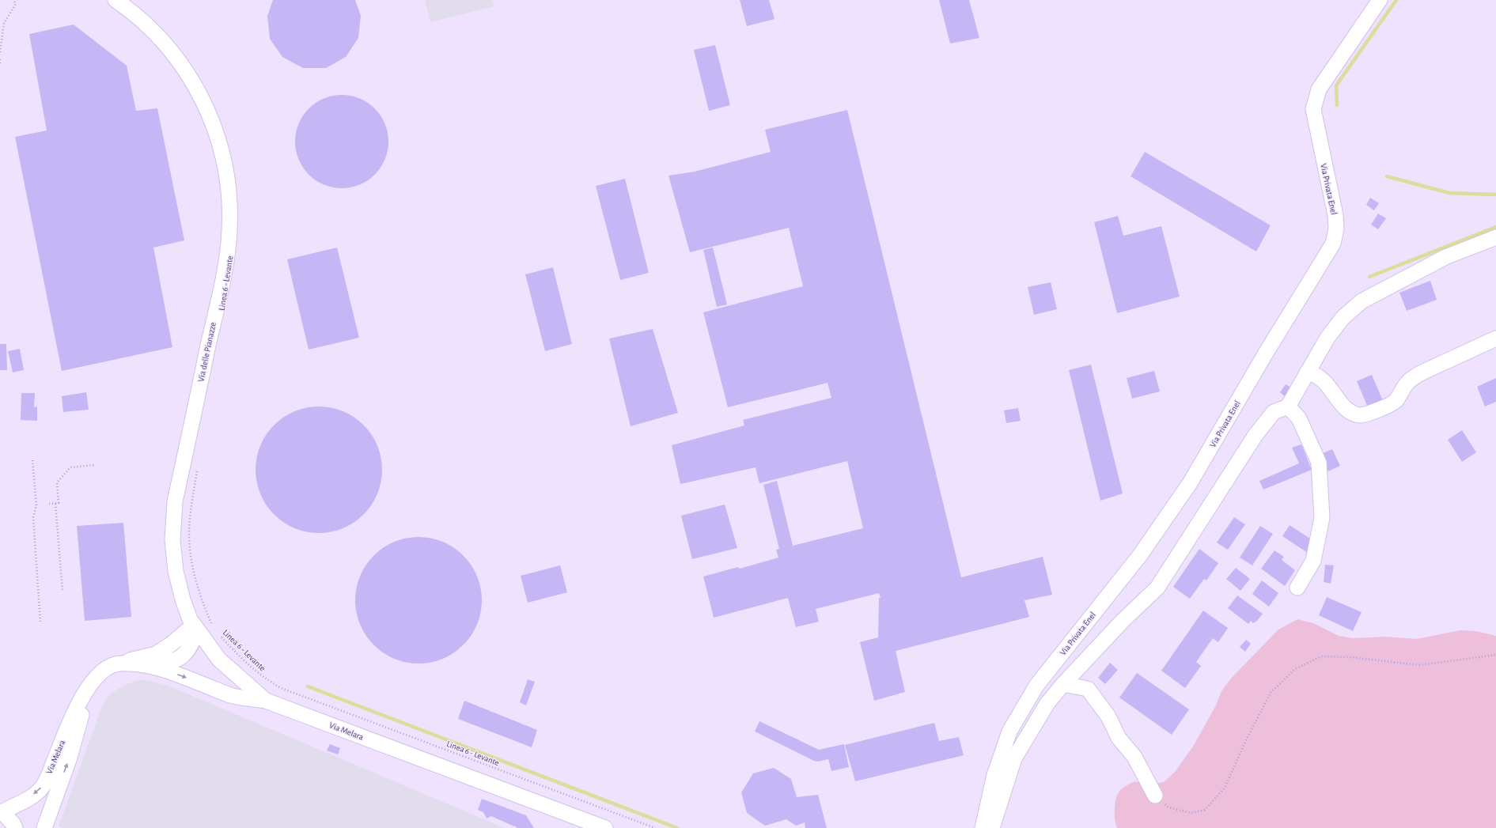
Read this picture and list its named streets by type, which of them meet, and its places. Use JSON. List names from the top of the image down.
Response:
{
  "streets": {
    "street": ["Via Privata Enel", "Via delle Pianazze", "Via Melara"],
    "path": ["Linea 6 - Levante"]
  },
  "crossings": [
    ["Via delle Pianazze", "Via Melara"]
  ]
}
